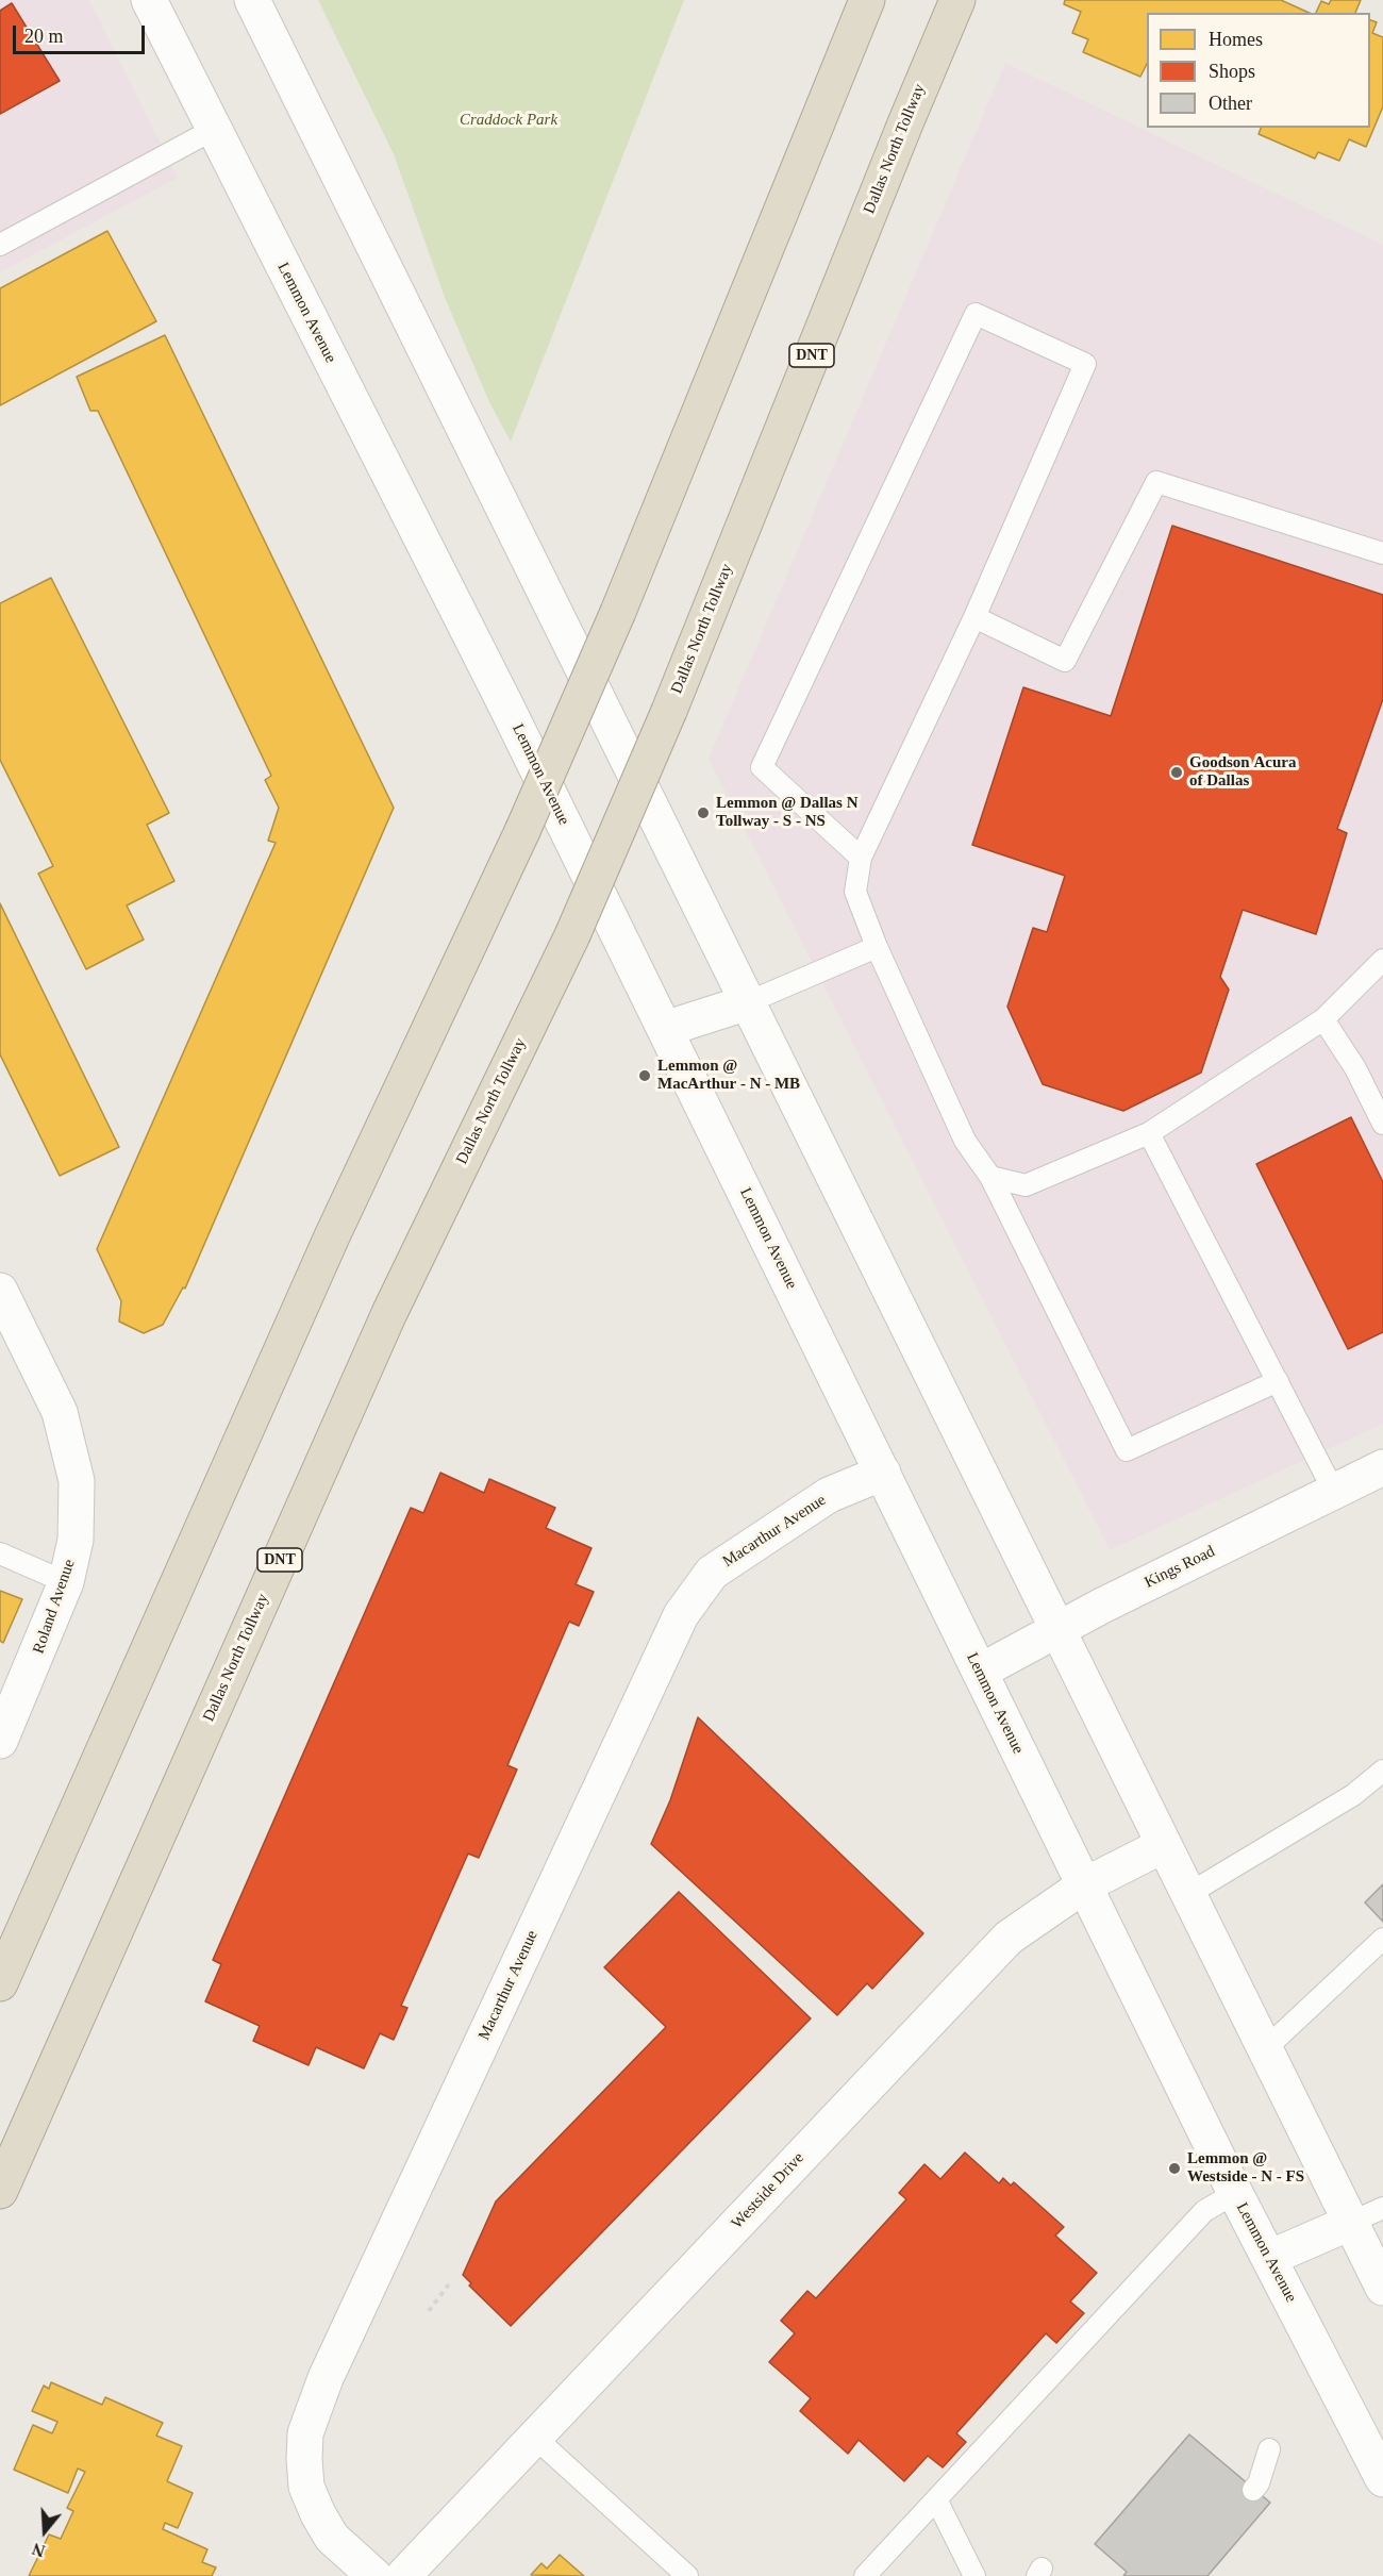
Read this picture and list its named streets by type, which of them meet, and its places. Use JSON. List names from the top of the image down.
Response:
{
  "streets": {
    "highway": ["Dallas North Tollway", "DNT"],
    "main road": [
      "Lemmon Avenue",
      "Macarthur Avenue",
      "Kings Road",
      "Roland Avenue",
      "Westside Drive"
    ]
  },
  "crossings": [
    ["Lemmon Avenue", "Macarthur Avenue"],
    ["Lemmon Avenue", "Kings Road"],
    ["Lemmon Avenue", "Westside Drive"]
  ],
  "parks": ["Craddock Park"],
  "places": [
    "Goodson Acura of Dallas",
    "Lemmon @ Dallas N Tollway - S - NS",
    "Lemmon @ MacArthur - N - MB",
    "Lemmon @ Westside - N - FS"
  ],
  "legend": ["Homes", "Shops", "Other"],
  "scale_bar": "20 m",
  "north": "bottom"
}
